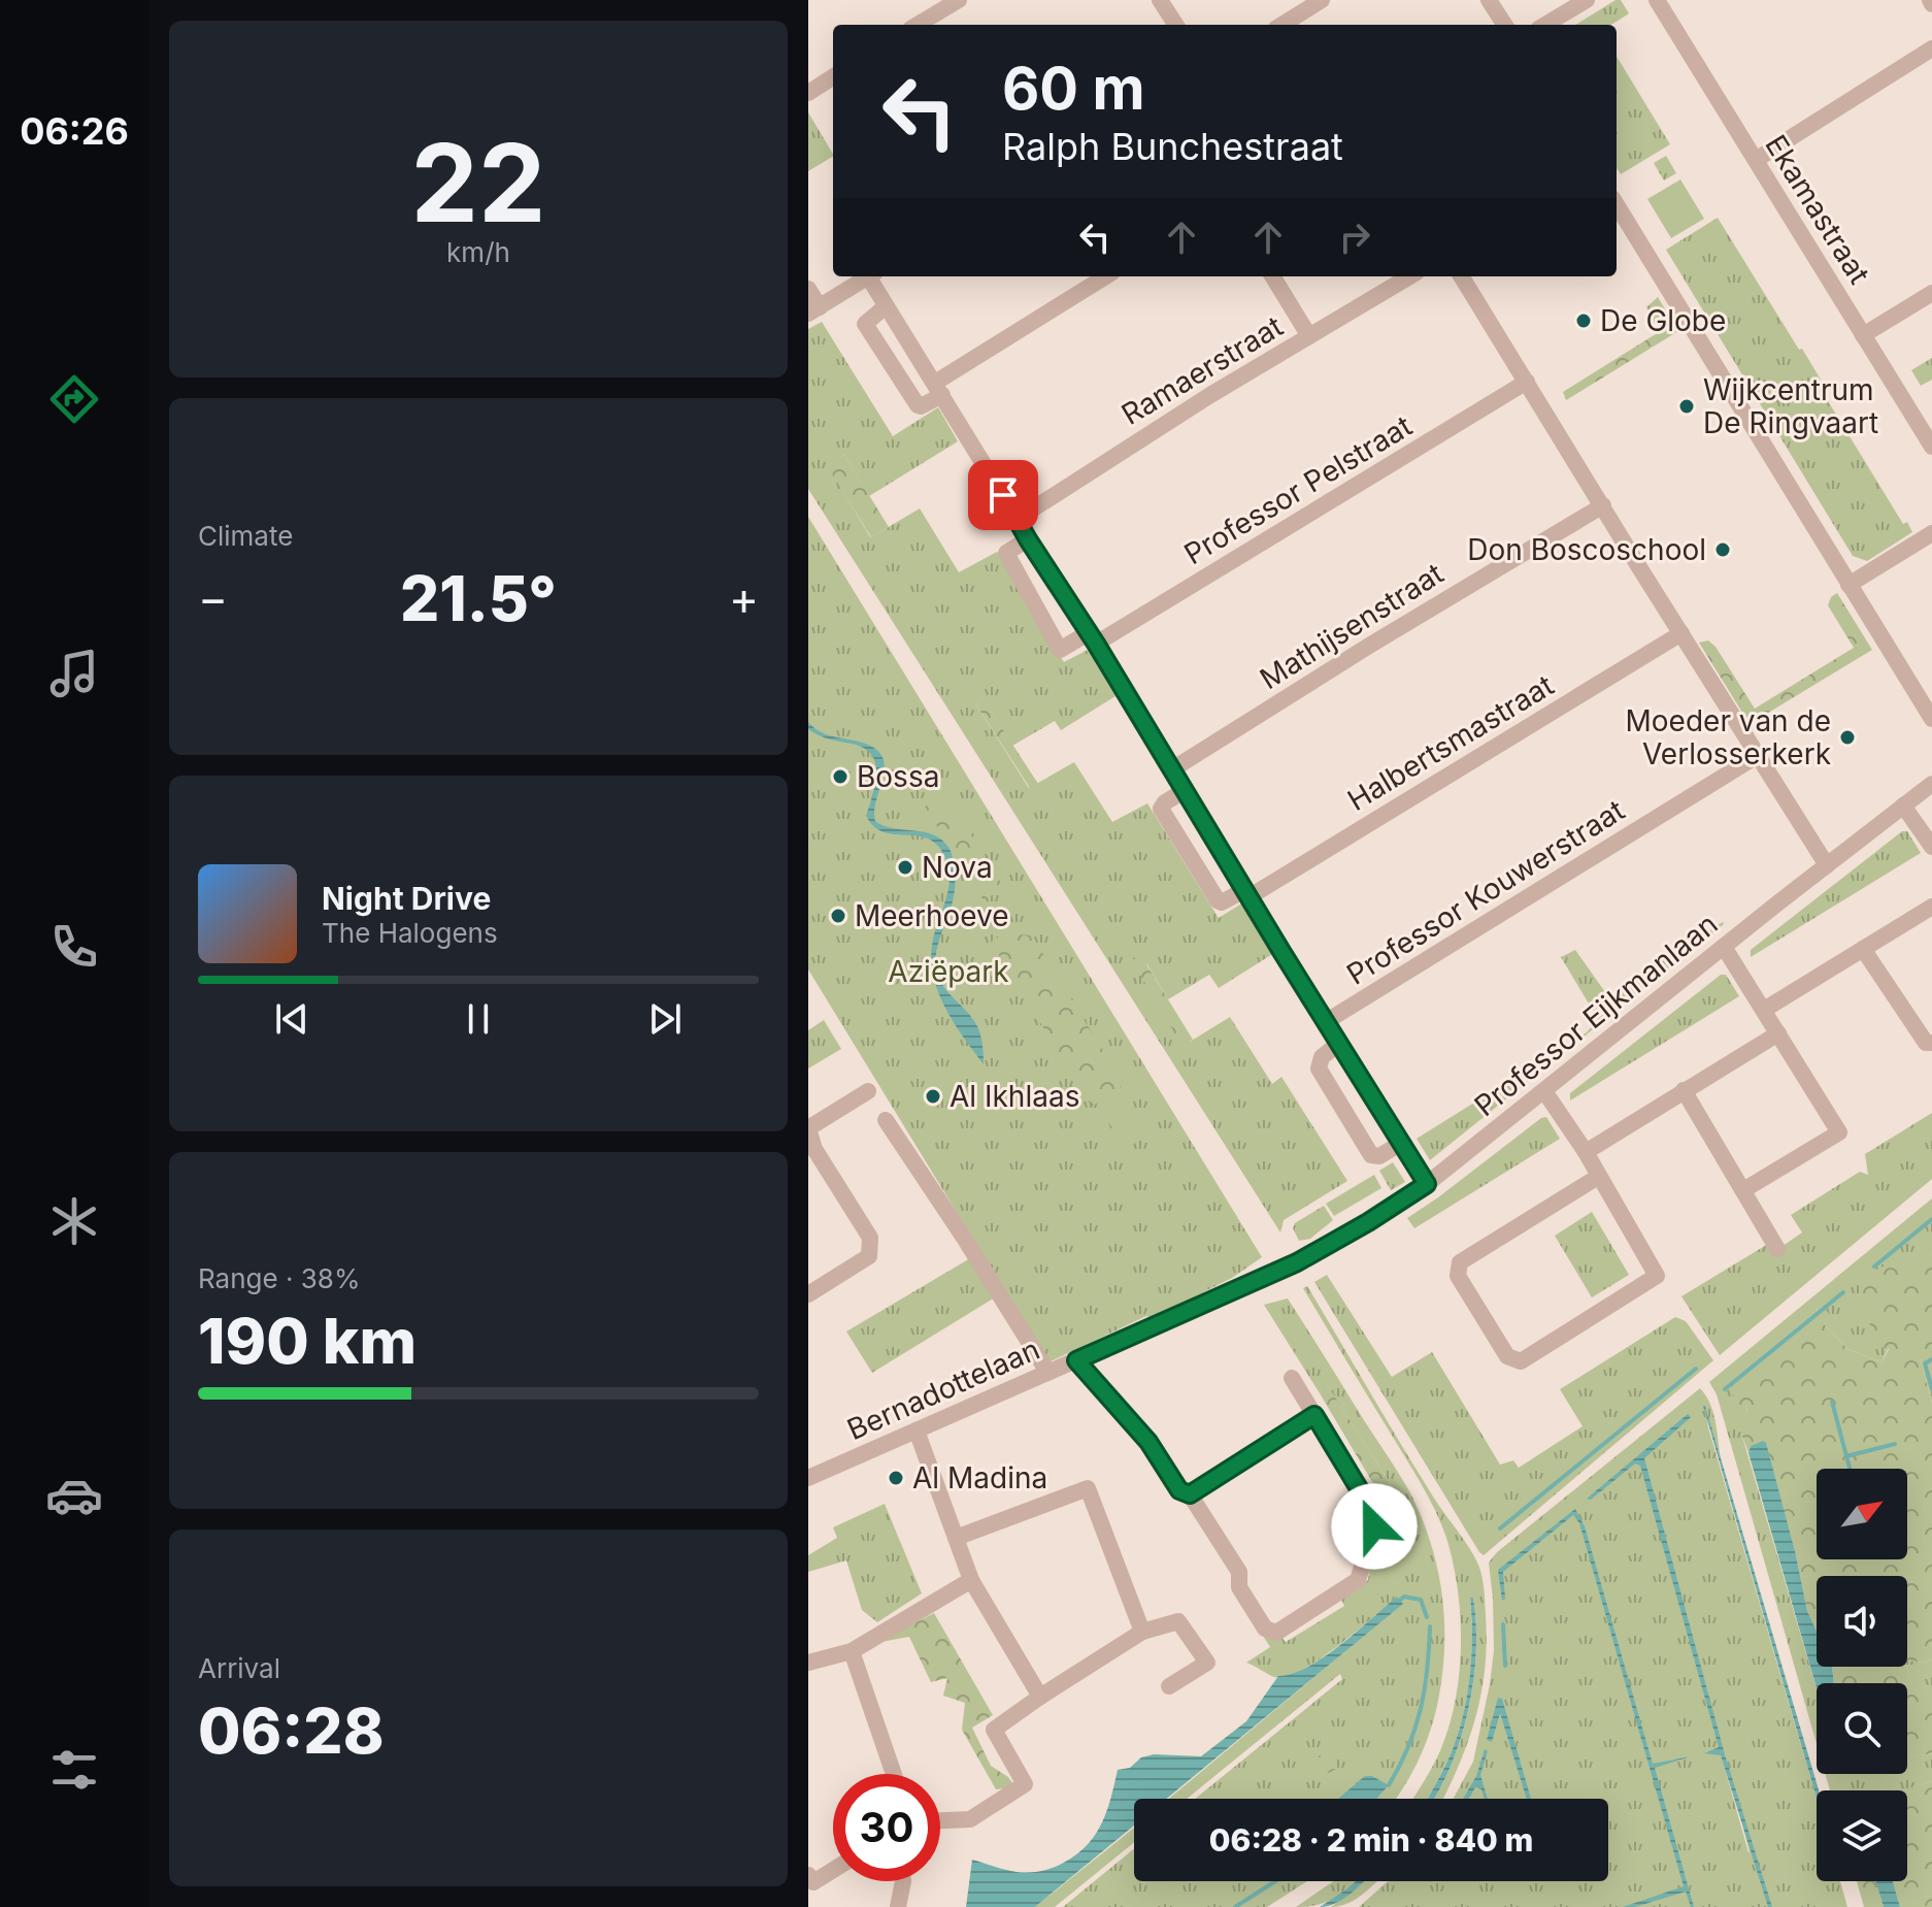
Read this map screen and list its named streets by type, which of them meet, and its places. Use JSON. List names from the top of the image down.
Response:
{
  "streets": {
    "street": [
      "Ekamastraat",
      "Ramaerstraat",
      "Professor Pelstraat",
      "Mathijsenstraat",
      "Halbertsmastraat",
      "Professor Kouwerstraat",
      "Professor Eijkmanlaan",
      "Bernadottelaan"
    ]
  },
  "crossings": [
    ["Professor Eijkmanlaan", "Bernadottelaan"]
  ],
  "parks": ["Aziëpark"],
  "places": [
    "De Globe",
    "Wijkcentrum De Ringvaart",
    "Don Boscoschool",
    "Moeder van de Verlosserkerk",
    "Bossa",
    "Nova",
    "Meerhoeve",
    "Al Ikhlaas",
    "Al Madina"
  ],
  "north": "top right",
  "page": {
    "tabs": "06:26",
    "tile": [
      ["22", "km/h"],
      "Climate",
      ["Range · 38%", "190 km"],
      ["Arrival", "06:28"]
    ],
    "turn": ["60 m", "Ralph Bunchestraat"],
    "heat": ["−", "21.5°", "+"],
    "song": ["Night Drive", "The Halogens"],
    "limit": "30",
    "trip": "06:28 · 2 min · 840 m"
  }
}
